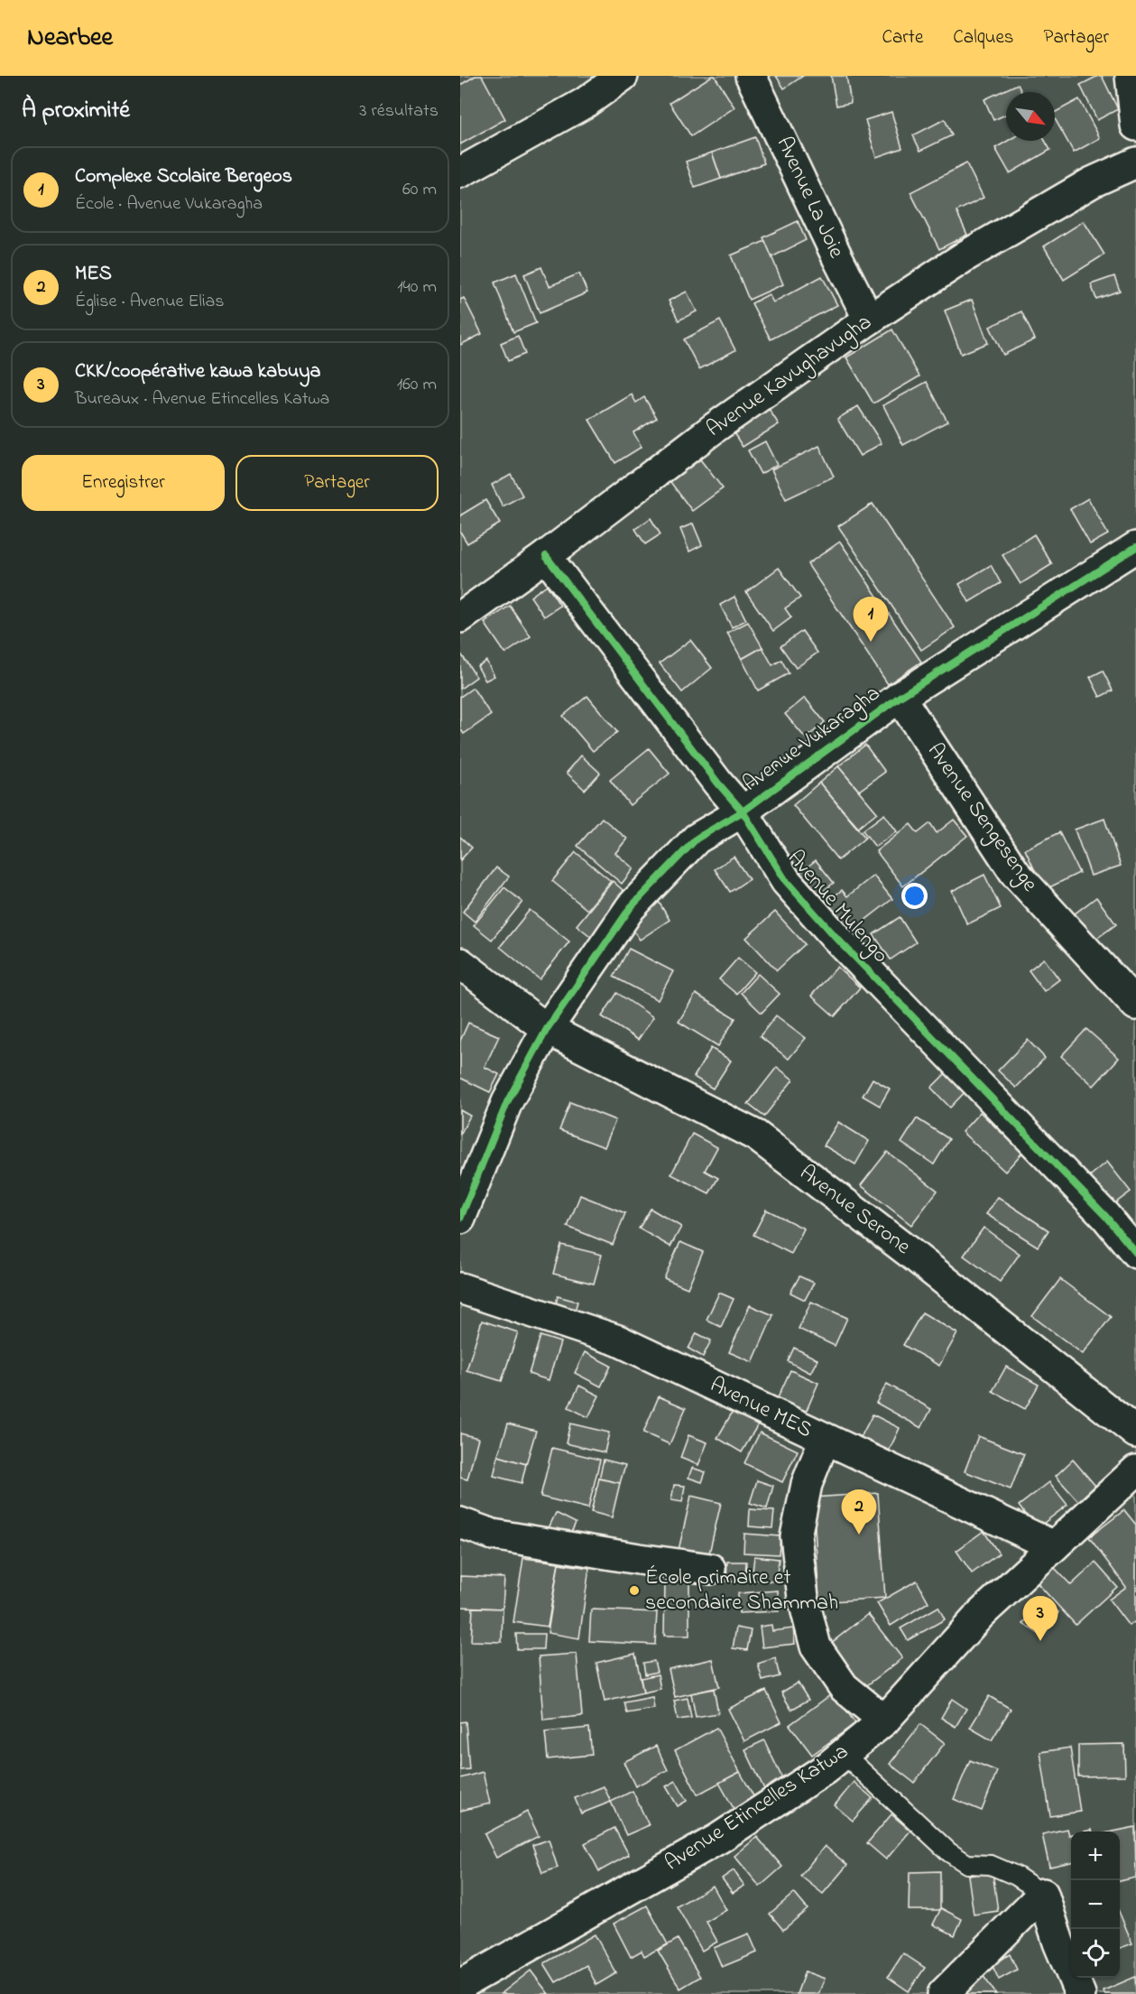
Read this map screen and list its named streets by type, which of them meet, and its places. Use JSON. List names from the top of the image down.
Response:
{
  "streets": {
    "street": [
      "Avenue La Joie",
      "Avenue Kavughavugha",
      "Avenue Vukaragha",
      "Avenue Sengesenge",
      "Avenue Mulengo",
      "Avenue Serone",
      "Avenue MES",
      "Avenue Etincelles Katwa"
    ]
  },
  "crossings": [
    ["Avenue La Joie", "Avenue Kavughavugha"],
    ["Avenue Kavughavugha", "Avenue Mulengo"],
    ["Avenue Vukaragha", "Avenue Sengesenge"],
    ["Avenue Vukaragha", "Avenue Mulengo"],
    ["Avenue Vukaragha", "Avenue Serone"],
    ["Avenue MES", "Avenue Etincelles Katwa"]
  ],
  "places": ["École primaire et secondaire Shammah"],
  "north": "bottom right",
  "page": {
    "header": "Nearbee",
    "nav": ["Carte", "Calques", "Partager"],
    "heading": ["À proximité", "3 résultats"],
    "list": [
      {
        "mark": "1",
        "name": "Complexe Scolaire Bergeos",
        "note": "École · Avenue Vukaragha",
        "value": "60 m"
      },
      {
        "mark": "2",
        "name": "MES",
        "note": "Église · Avenue Elias",
        "value": "140 m"
      },
      {
        "mark": "3",
        "name": "CKK/coopérative kawa kabuya",
        "note": "Bureaux · Avenue Etincelles Katwa",
        "value": "160 m"
      }
    ],
    "buttons": ["Enregistrer", "Partager"],
    "pins": ["1", "2", "3"],
    "map_buttons": ["+", "−"]
  }
}
